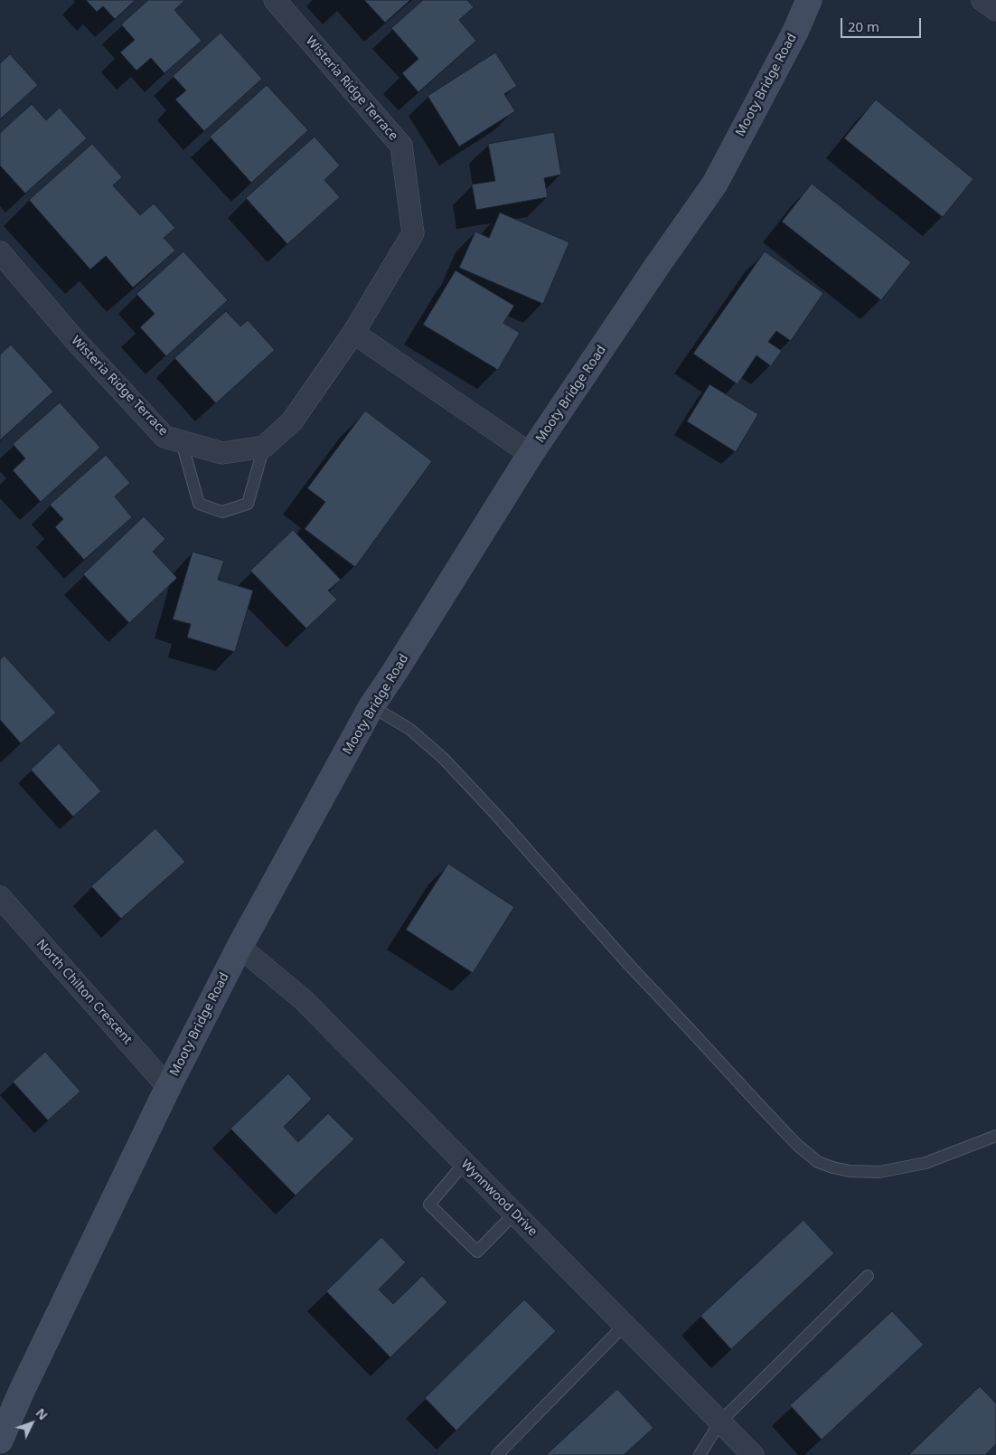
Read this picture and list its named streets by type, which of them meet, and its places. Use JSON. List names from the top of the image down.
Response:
{
  "streets": {
    "main road": ["Mooty Bridge Road"],
    "street": ["Wisteria Ridge Terrace", "North Chilton Crescent", "Wynnwood Drive"]
  },
  "crossings": [
    ["Mooty Bridge Road", "North Chilton Crescent"],
    ["Mooty Bridge Road", "Wynnwood Drive"]
  ],
  "scale_bar": "20 m",
  "north": "top right"
}
